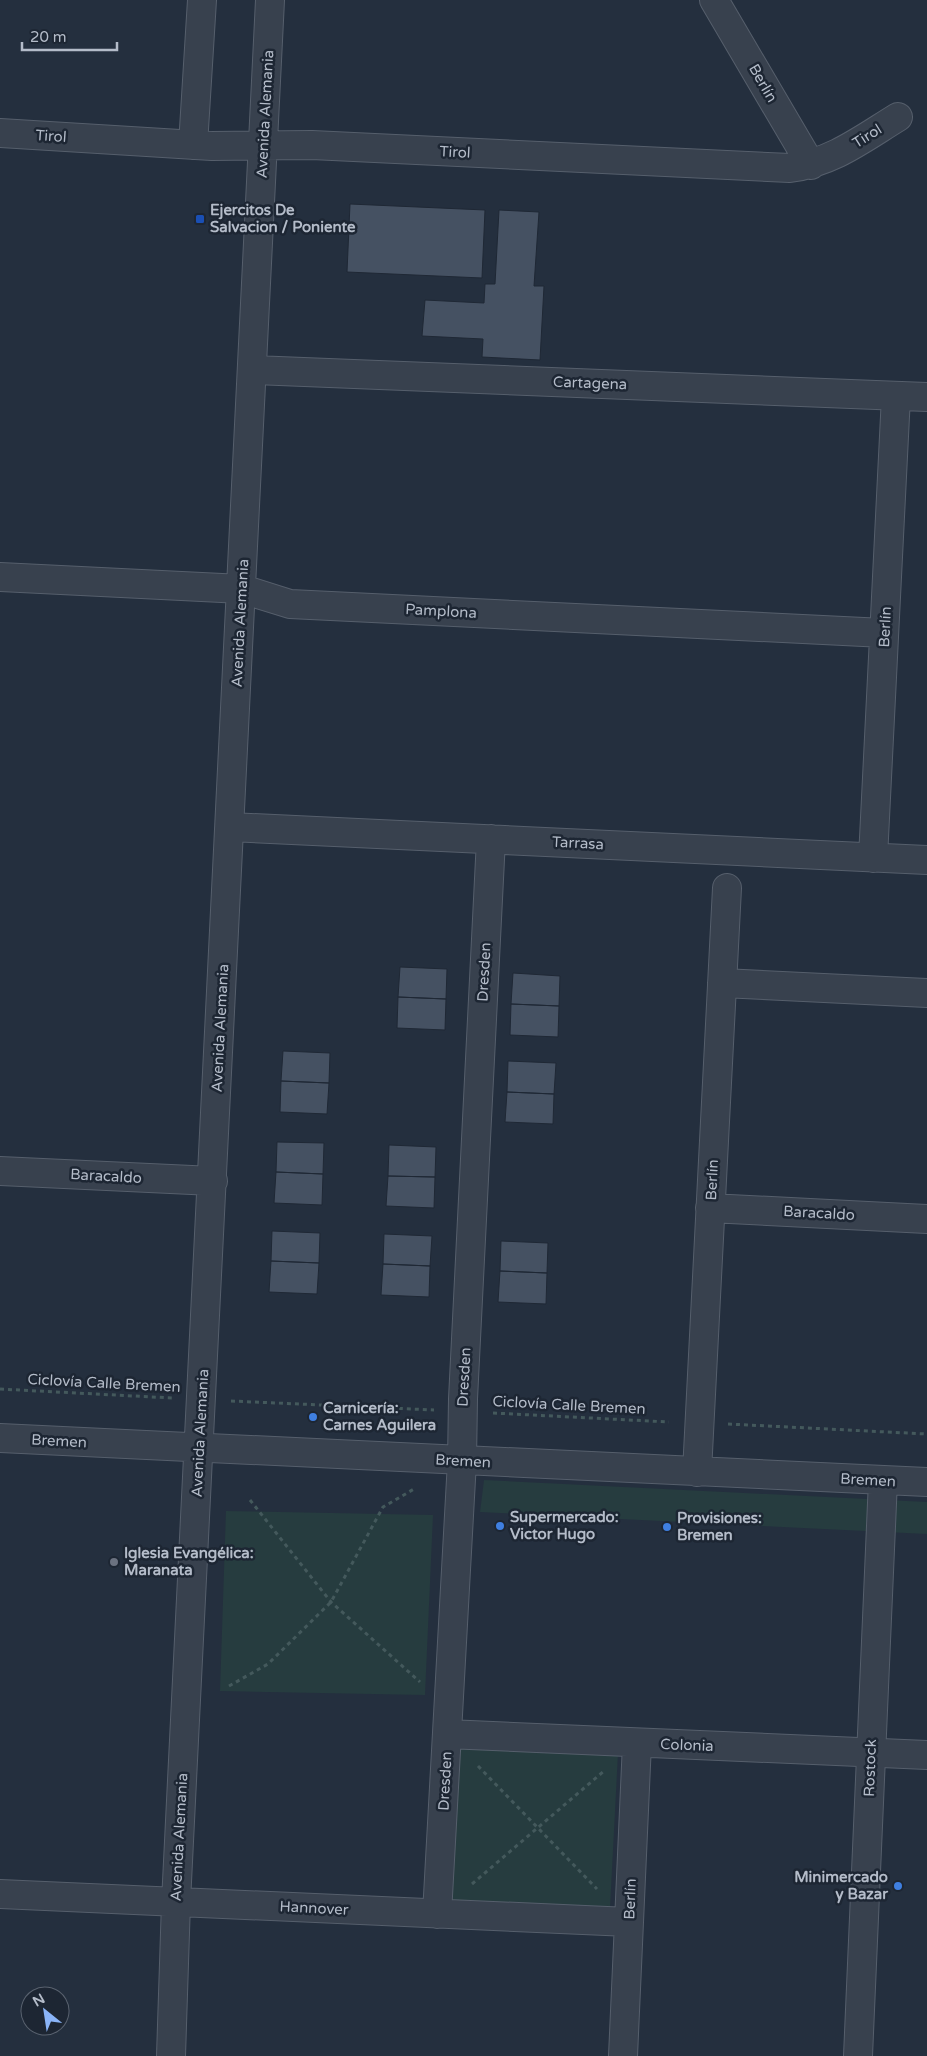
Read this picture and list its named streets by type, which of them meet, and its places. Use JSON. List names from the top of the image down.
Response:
{
  "streets": {
    "street": [
      "Berlín",
      "Avenida Alemania",
      "Tirol",
      "Cartagena",
      "Pamplona",
      "Tarrasa",
      "Dresden",
      "Baracaldo",
      "Bremen",
      "Colonia",
      "Rostock",
      "Hannover"
    ],
    "path": ["Ciclovía Calle Bremen"]
  },
  "crossings": [
    ["Berlín", "Tirol"],
    ["Berlín", "Cartagena"],
    ["Berlín", "Pamplona"],
    ["Berlín", "Tarrasa"],
    ["Berlín", "Baracaldo"],
    ["Berlín", "Ciclovía Calle Bremen"],
    ["Berlín", "Bremen"],
    ["Berlín", "Colonia"],
    ["Berlín", "Hannover"],
    ["Avenida Alemania", "Tirol"],
    ["Avenida Alemania", "Cartagena"],
    ["Avenida Alemania", "Pamplona"],
    ["Avenida Alemania", "Tarrasa"],
    ["Avenida Alemania", "Baracaldo"],
    ["Avenida Alemania", "Ciclovía Calle Bremen"],
    ["Avenida Alemania", "Bremen"],
    ["Avenida Alemania", "Hannover"],
    ["Tarrasa", "Dresden"],
    ["Dresden", "Ciclovía Calle Bremen"],
    ["Dresden", "Bremen"],
    ["Dresden", "Colonia"],
    ["Dresden", "Hannover"],
    ["Bremen", "Rostock"],
    ["Colonia", "Rostock"]
  ],
  "places": {
    "transit": ["Ejercitos De Salvacion / Poniente"],
    "other": [
      "Carnicería: Carnes Aguilera",
      "Supermercado: Victor Hugo",
      "Provisiones: Bremen",
      "Iglesia Evangélica: Maranata",
      "Minimercado y Bazar"
    ]
  },
  "scale_bar": "20 m",
  "north": "top left"
}
